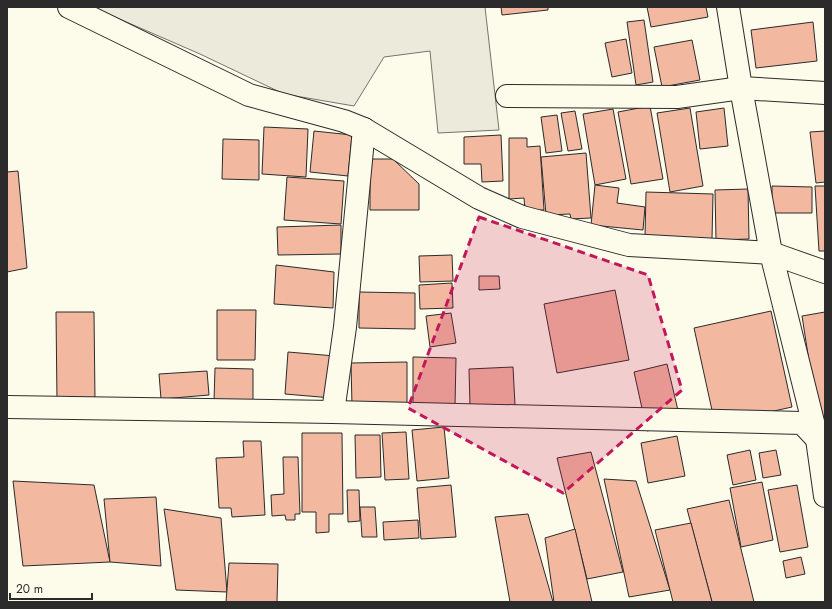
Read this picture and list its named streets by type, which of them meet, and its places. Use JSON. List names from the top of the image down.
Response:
{
  "scale_bar": "20 m"
}
